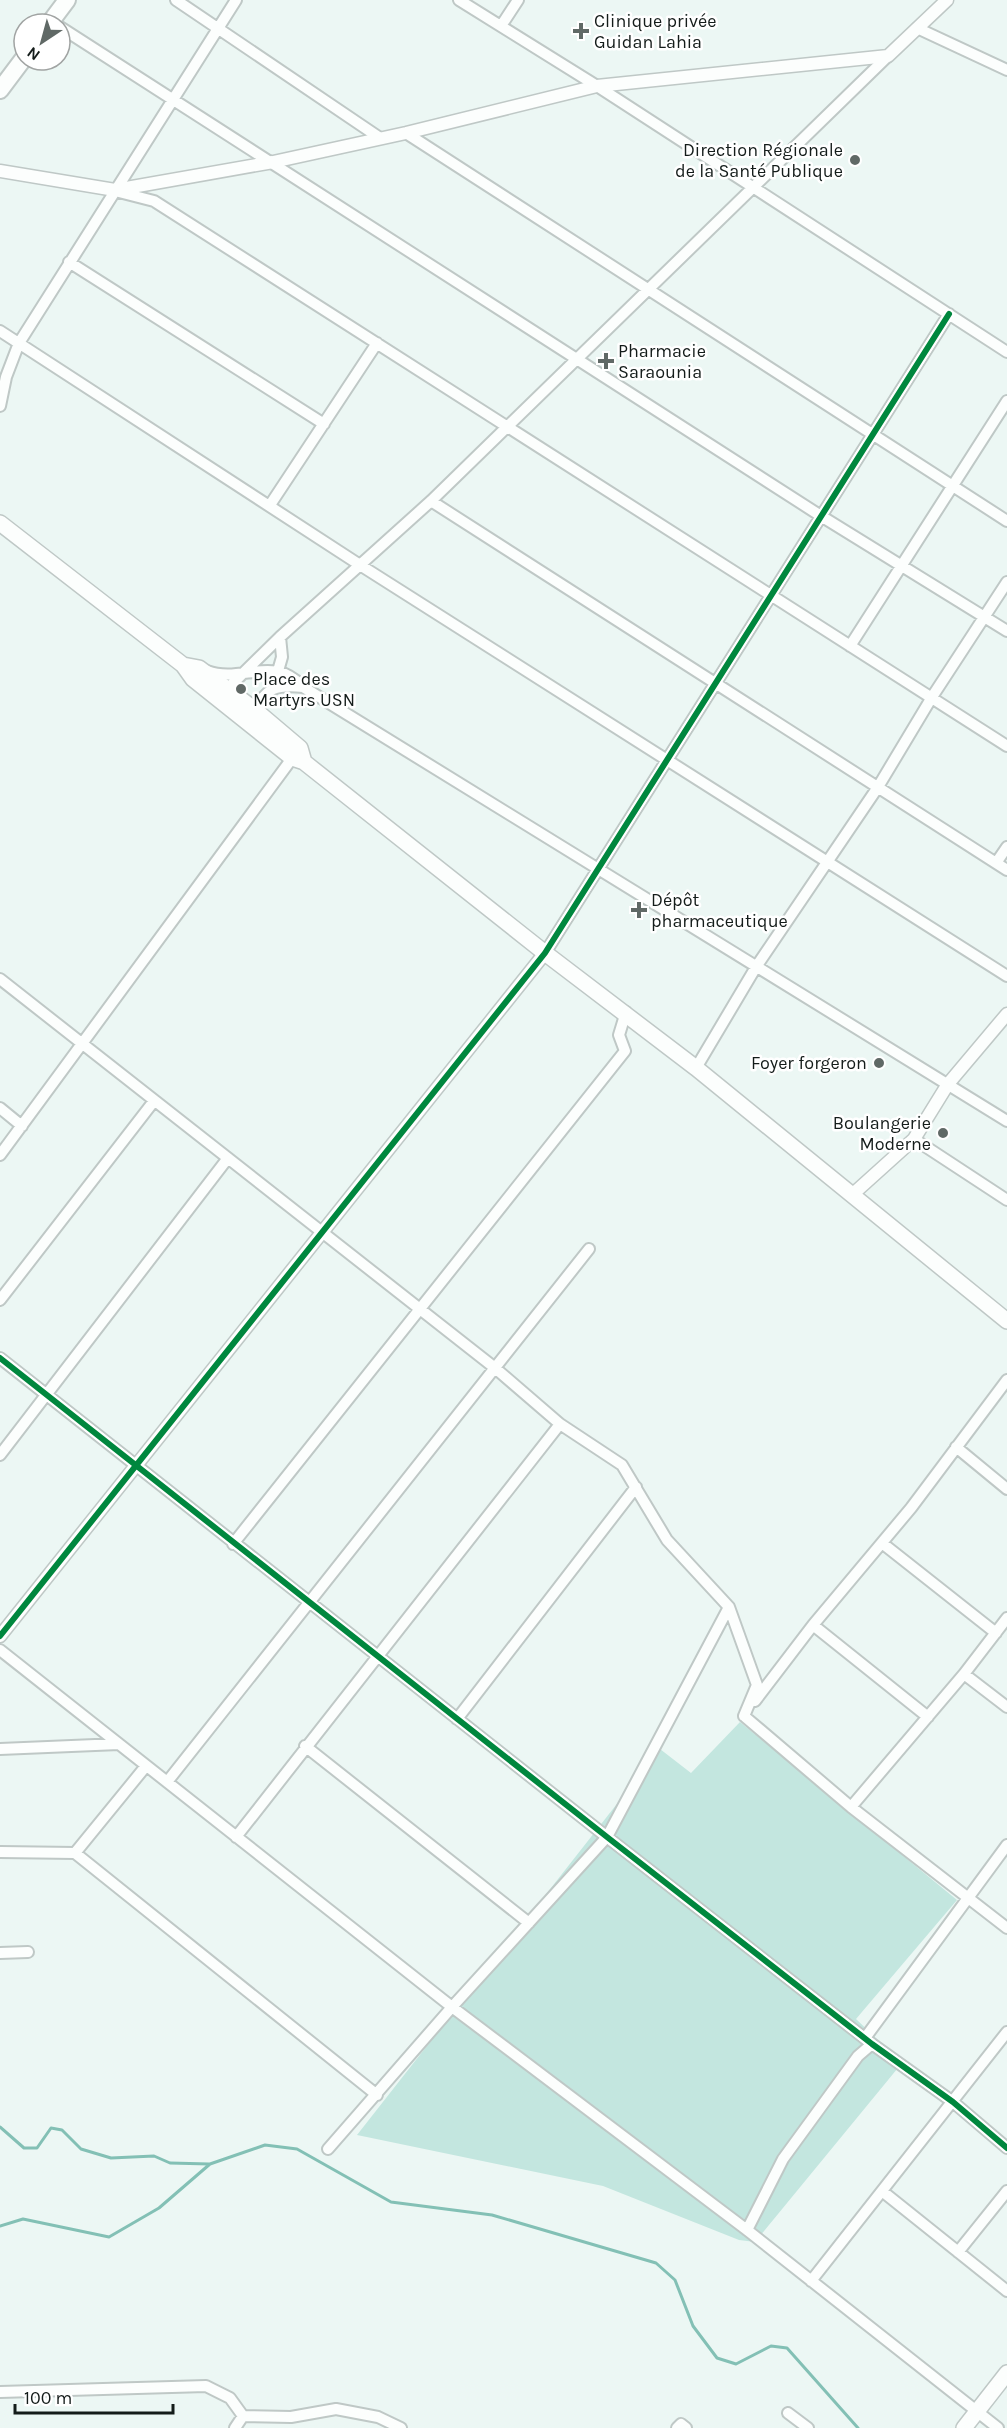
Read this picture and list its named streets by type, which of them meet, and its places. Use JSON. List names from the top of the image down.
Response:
{
  "places": {
    "health": ["Clinique privée Guidan Lahia", "Pharmacie Saraounia", "Dépôt pharmaceutique"],
    "other": [
      "Direction Régionale de la Santé Publique",
      "Place des Martyrs USN",
      "Foyer forgeron",
      "Boulangerie Moderne"
    ]
  },
  "scale_bar": "100 m",
  "north": "bottom left"
}
